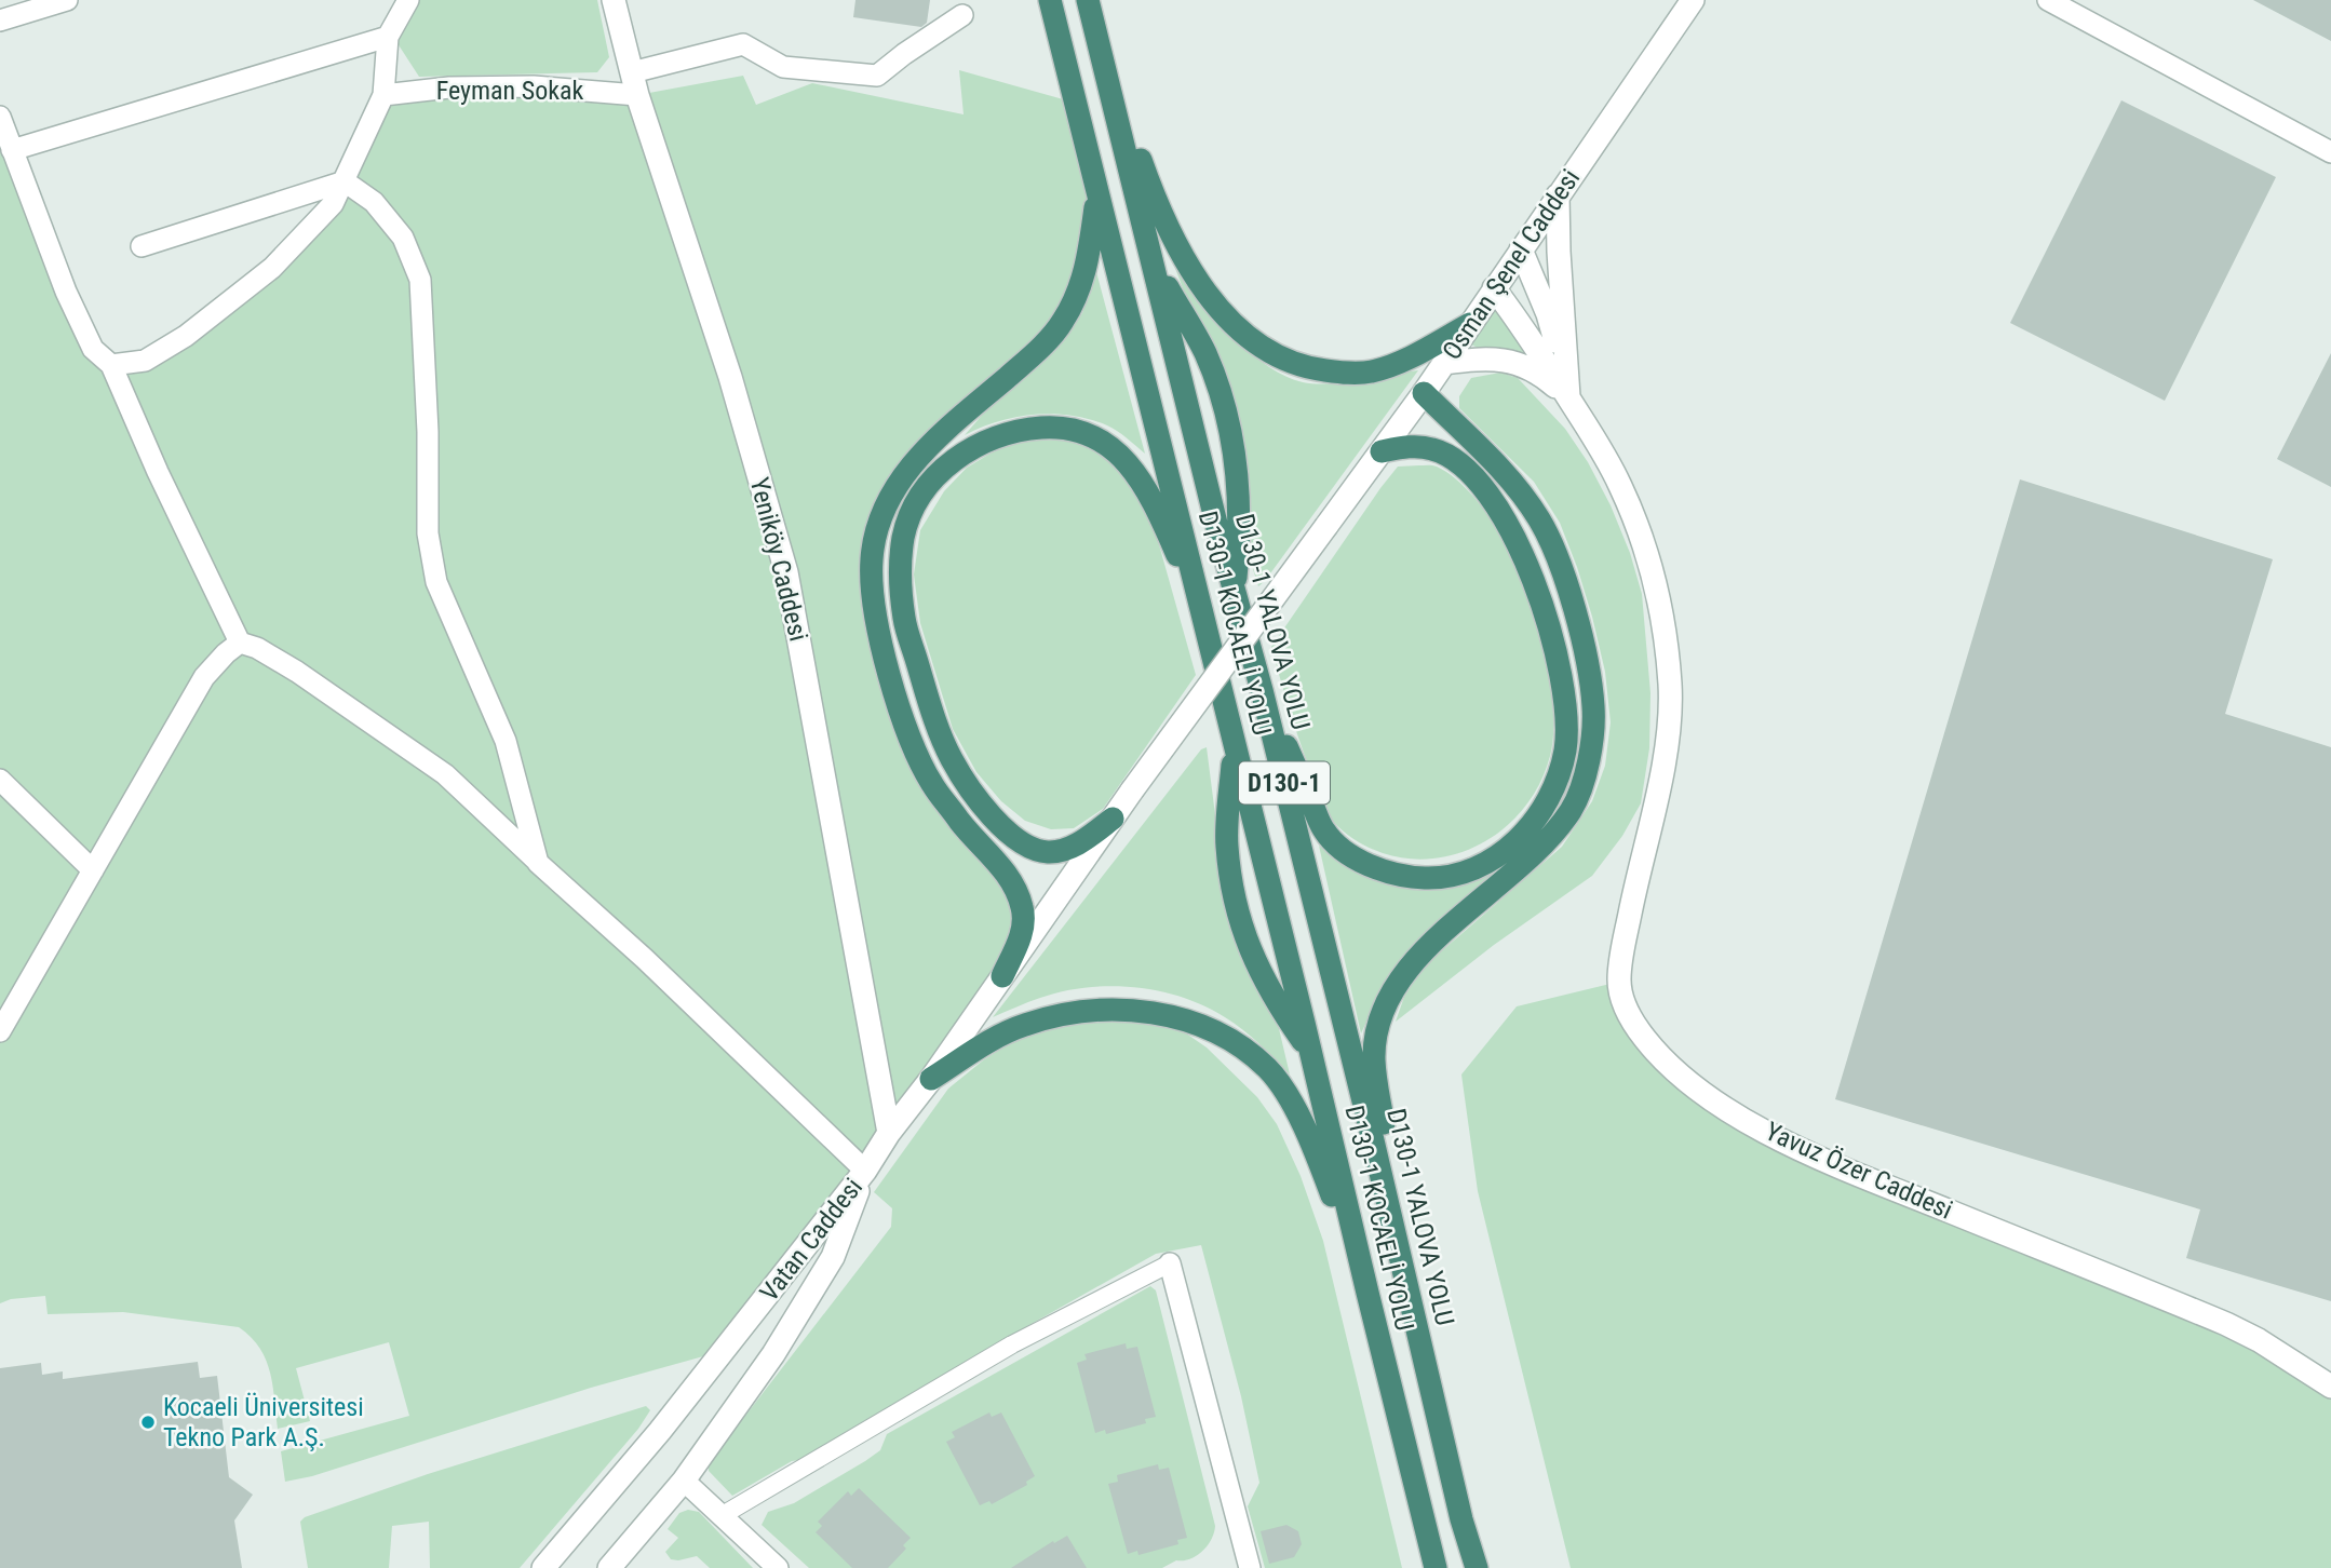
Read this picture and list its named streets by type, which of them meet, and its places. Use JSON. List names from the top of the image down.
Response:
{
  "streets": {
    "highway": ["D130-1 YALOVA YOLU", "D130-1 KOCAELİ YOLU", "D130-1"],
    "street": [
      "Feyman Sokak",
      "Osman Şenel Caddesi",
      "Yeniköy Caddesi",
      "Yavuz Özer Caddesi",
      "Vatan Caddesi"
    ]
  },
  "crossings": [
    ["Feyman Sokak", "Yeniköy Caddesi"],
    ["Osman Şenel Caddesi", "Yeniköy Caddesi"],
    ["Osman Şenel Caddesi", "Yavuz Özer Caddesi"],
    ["Osman Şenel Caddesi", "Vatan Caddesi"]
  ],
  "places": ["Kocaeli Üniversitesi Tekno Park A.Ş."]
}
